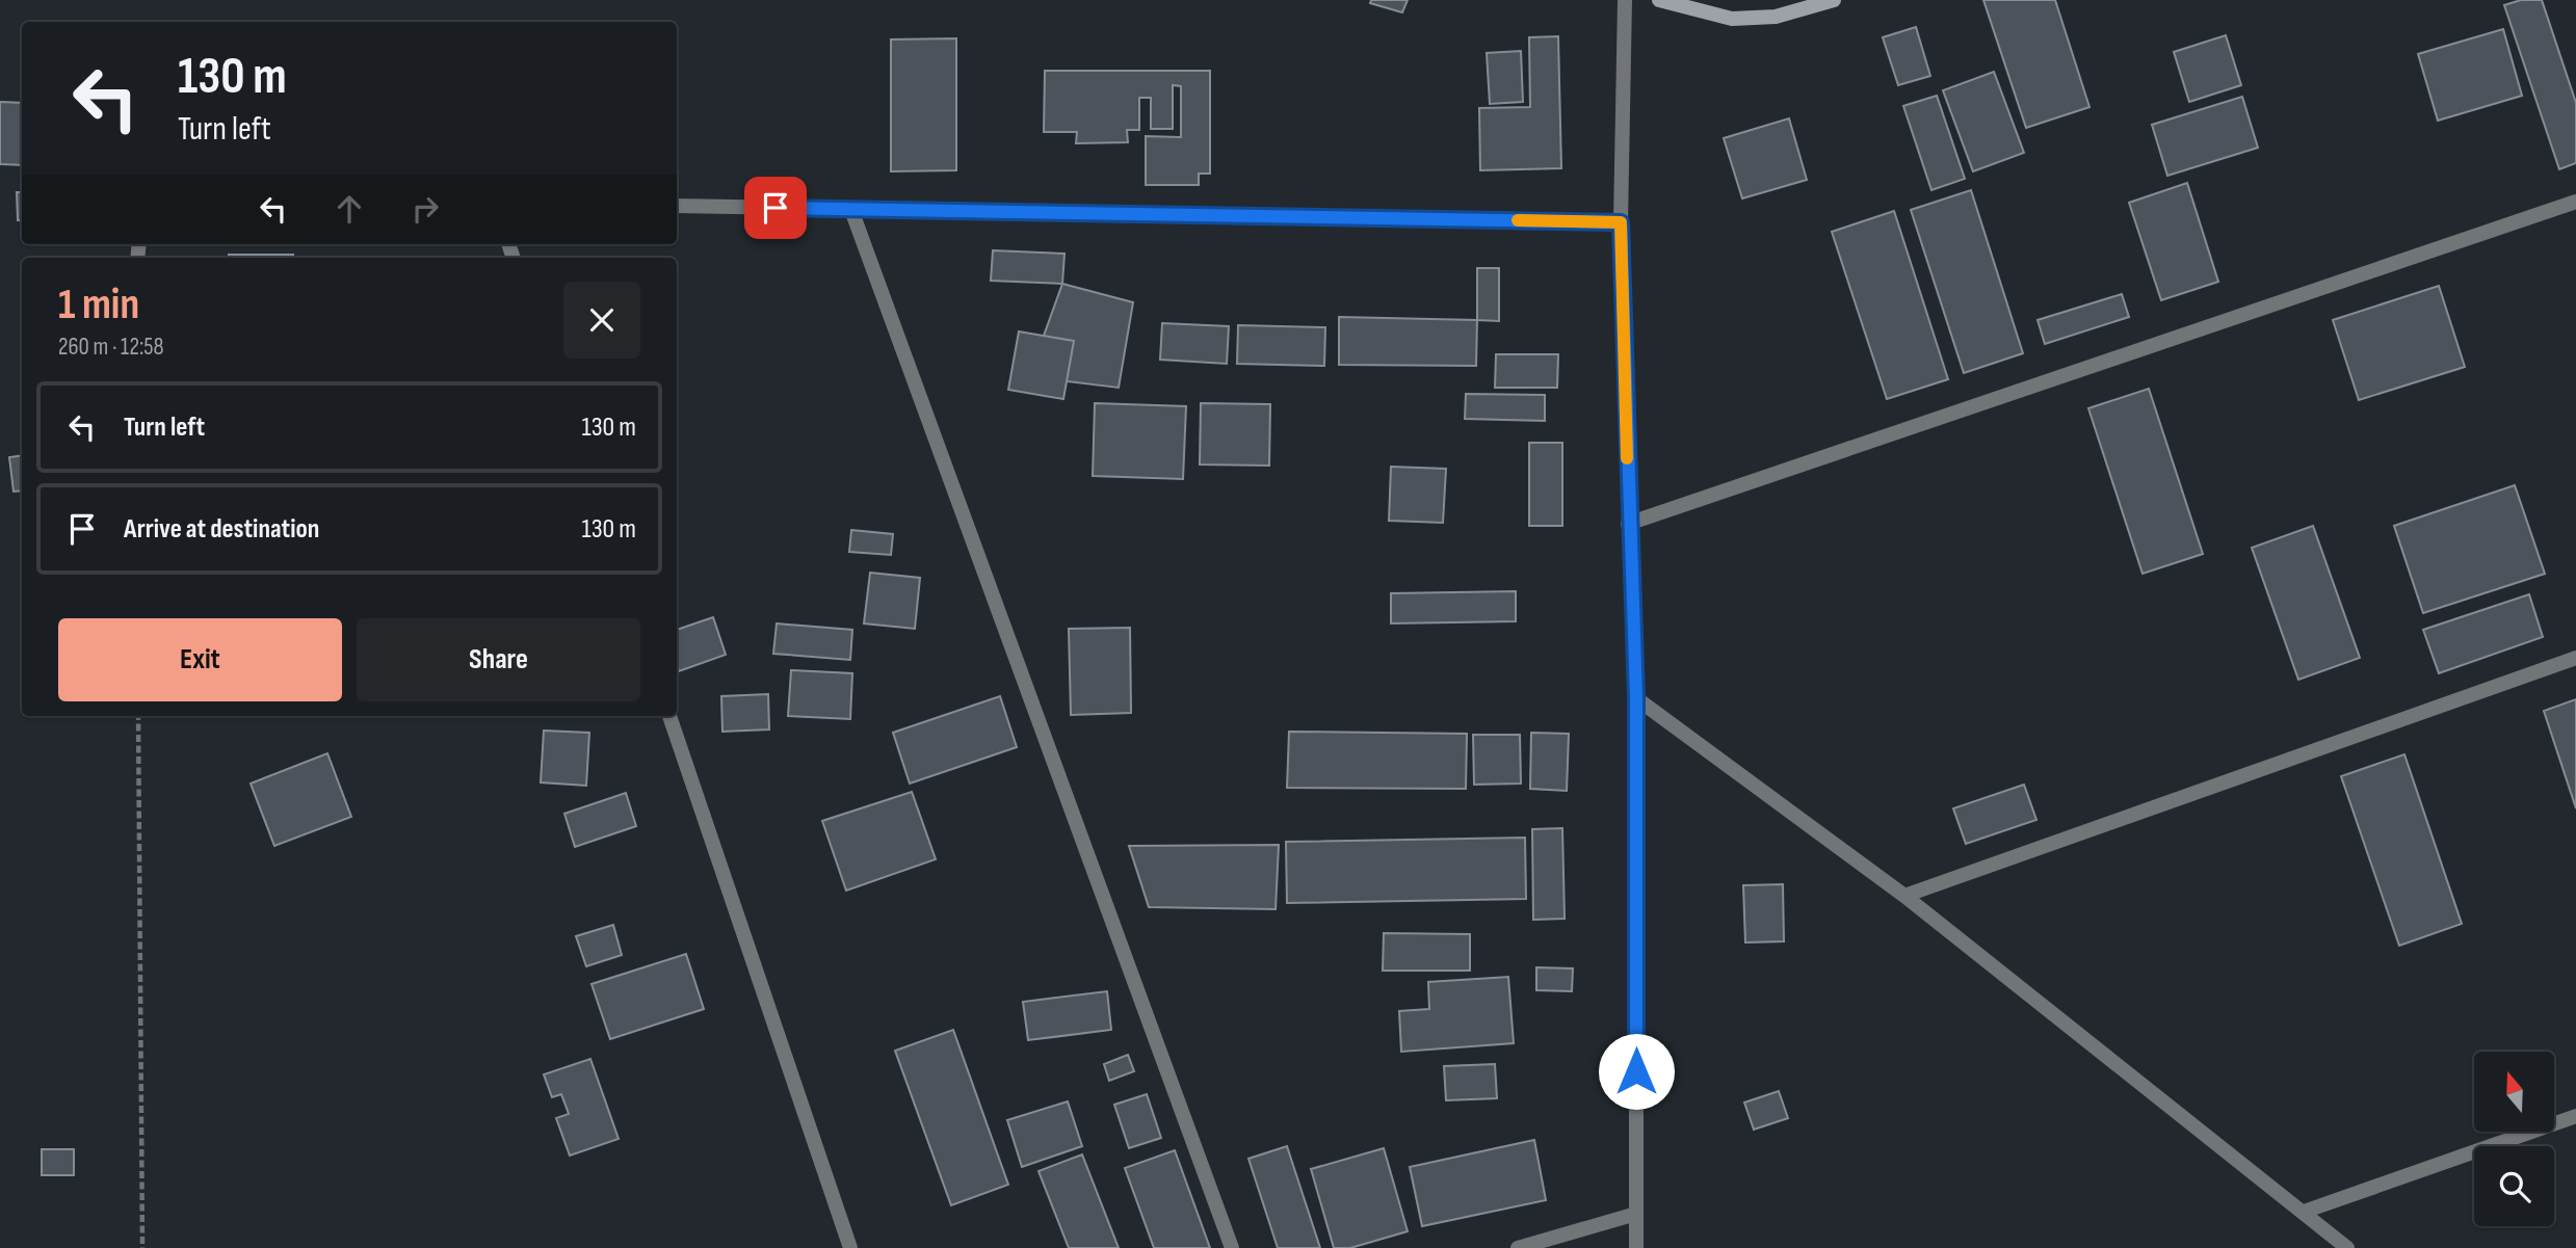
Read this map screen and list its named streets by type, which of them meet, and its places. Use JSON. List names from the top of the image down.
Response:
{
  "north": "top",
  "page": {
    "turn": ["130 m", "Turn left"],
    "heading": ["1 min", "260 m · 12:58"],
    "list": [
      {
        "name": "Turn left",
        "value": "130 m"
      },
      {
        "name": "Arrive at destination",
        "value": "130 m"
      }
    ],
    "buttons": ["Exit", "Share"]
  }
}
